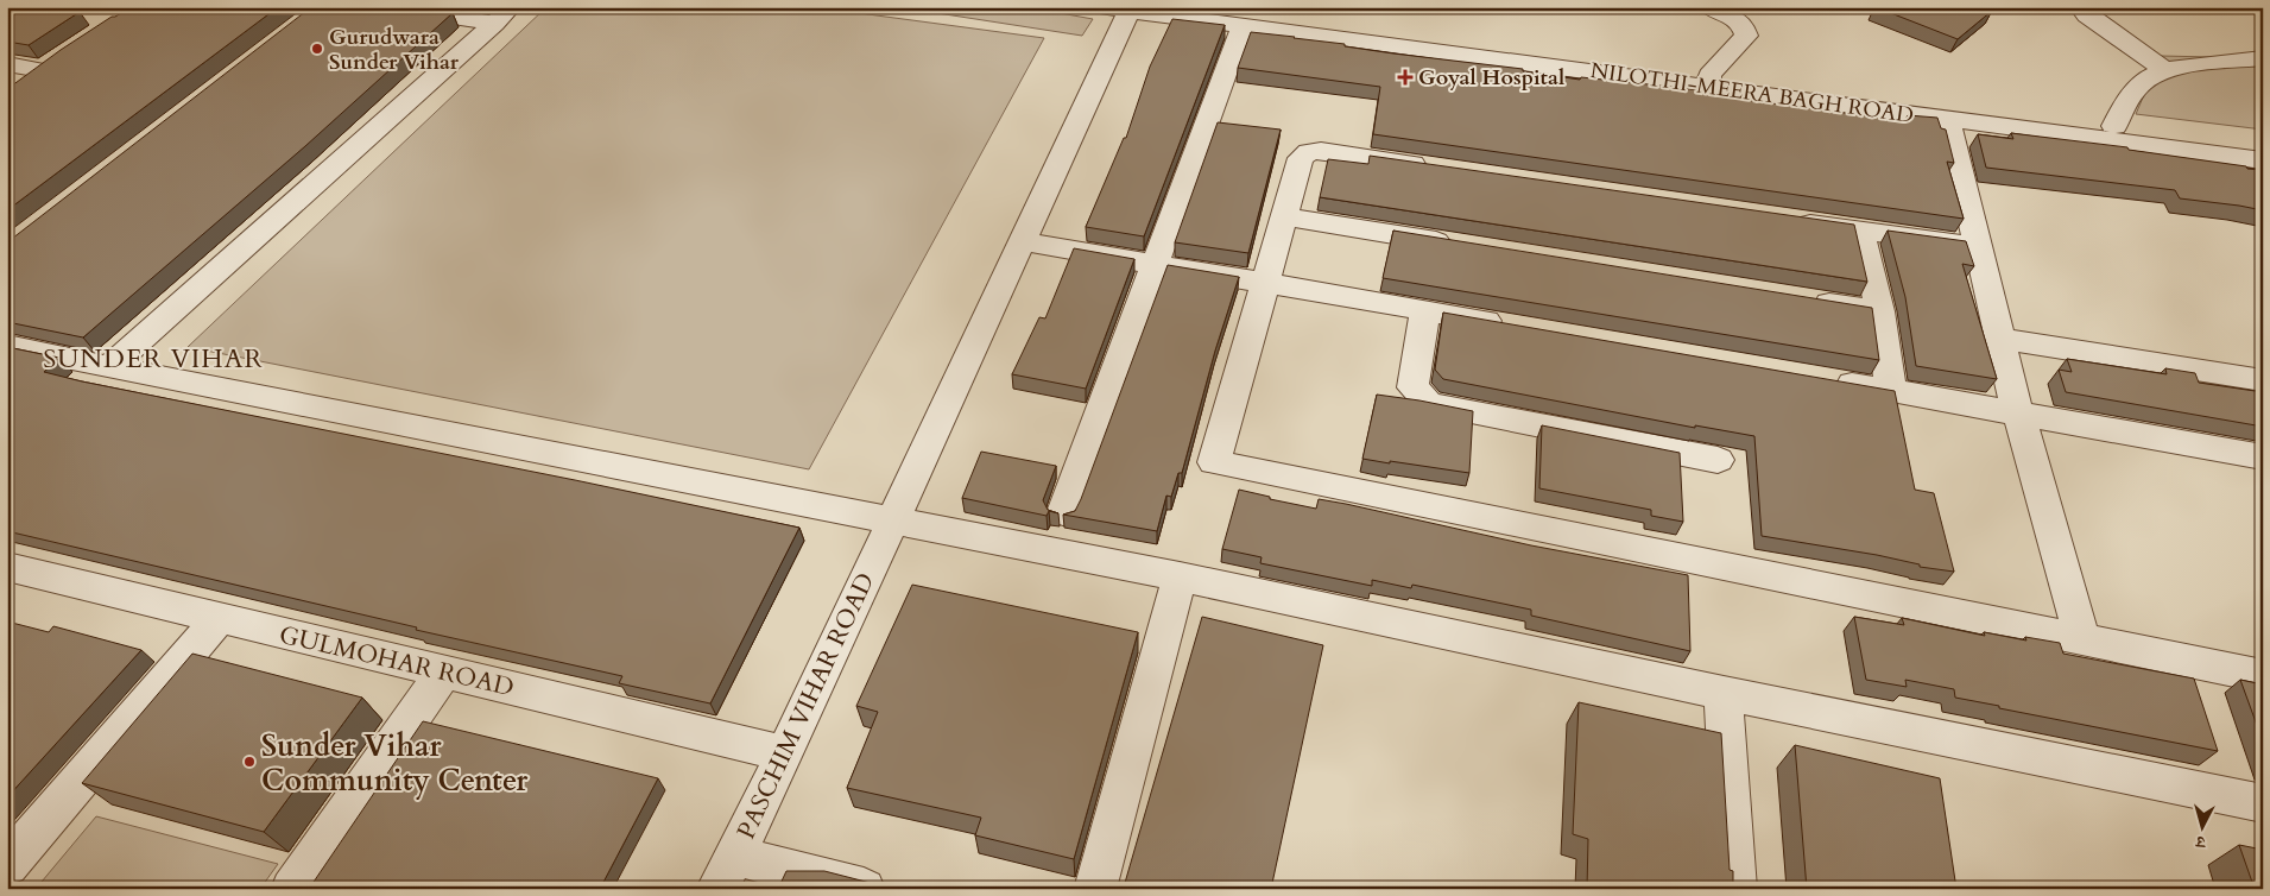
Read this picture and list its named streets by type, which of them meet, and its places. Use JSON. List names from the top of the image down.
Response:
{
  "streets": {
    "street": ["NILOTHI-MEERA BAGH ROAD", "GULMOHAR ROAD", "PASCHIM VIHAR ROAD"]
  },
  "crossings": [
    ["NILOTHI-MEERA BAGH ROAD", "PASCHIM VIHAR ROAD"],
    ["GULMOHAR ROAD", "PASCHIM VIHAR ROAD"]
  ],
  "districts": ["SUNDER VIHAR"],
  "places": {
    "other": ["Gurudwara Sunder Vihar", "Sunder Vihar Community Center"],
    "health": ["Goyal Hospital"]
  },
  "north": "bottom"
}
